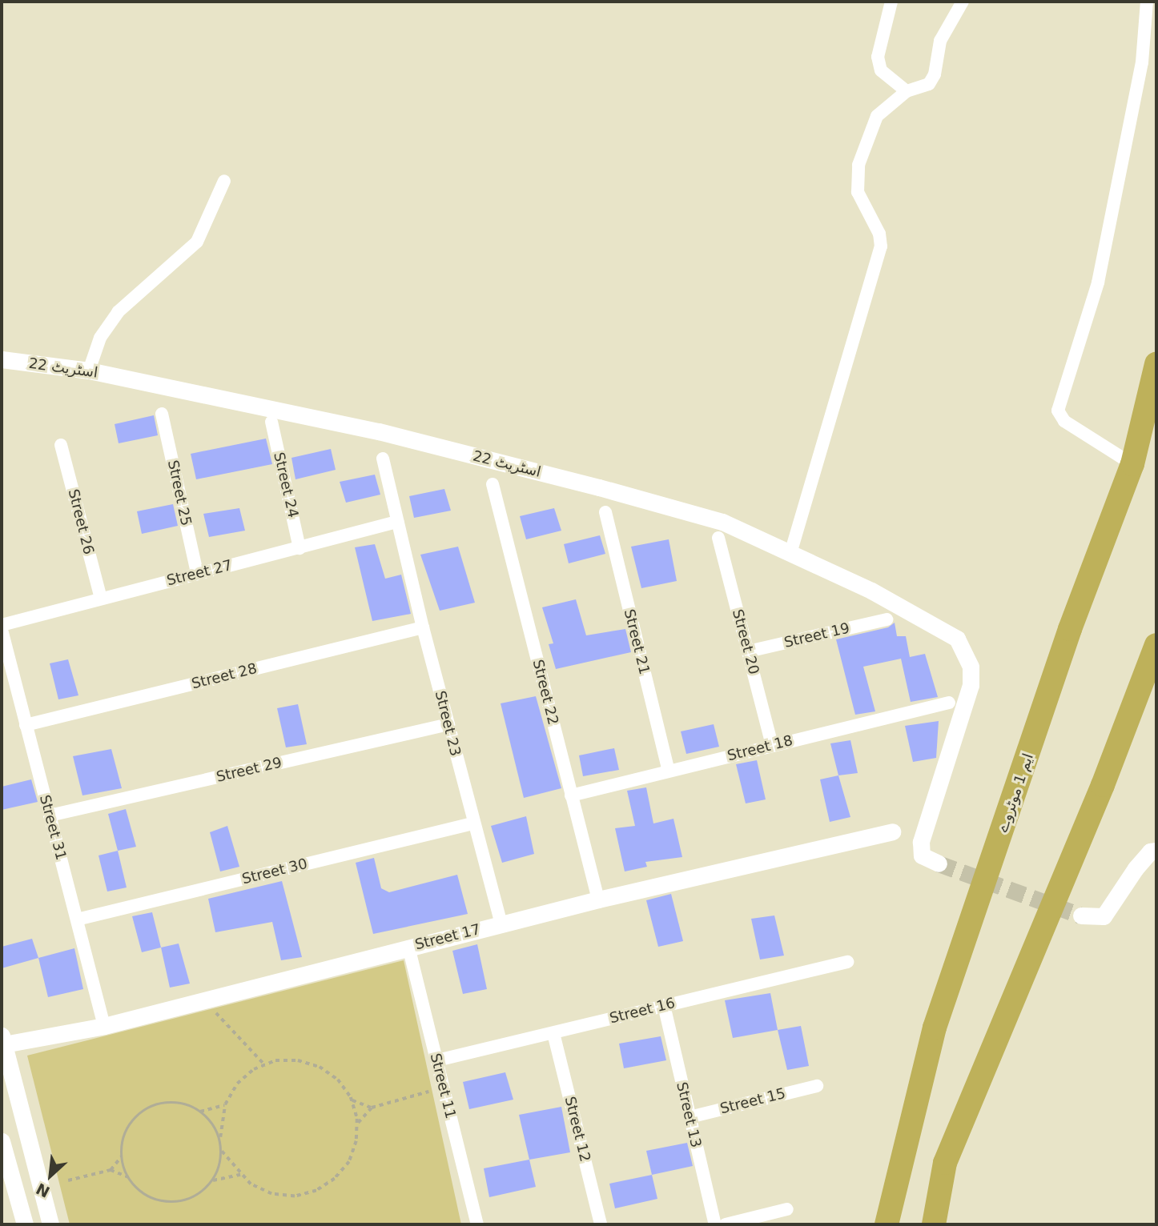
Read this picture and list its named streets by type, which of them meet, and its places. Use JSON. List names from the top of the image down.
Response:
{
  "streets": {
    "highway": ["ایم 1 موٹروے"],
    "street": [
      "اسٹریٹ 22",
      "Street 24",
      "Street 25",
      "Street 26",
      "Street 27",
      "Street 19",
      "Street 21",
      "Street 20",
      "Street 28",
      "Street 22",
      "Street 23",
      "Street 18",
      "Street 29",
      "Street 31",
      "Street 30",
      "Street 17",
      "Street 16",
      "Street 11",
      "Street 15",
      "Street 13",
      "Street 12"
    ]
  },
  "crossings": [
    ["Street 24", "Street 27"],
    ["Street 25", "Street 27"],
    ["Street 26", "Street 27"],
    ["Street 27", "Street 23"],
    ["Street 19", "Street 20"],
    ["Street 21", "Street 18"],
    ["Street 20", "Street 18"],
    ["Street 28", "Street 23"],
    ["Street 28", "Street 31"],
    ["Street 22", "Street 18"],
    ["Street 22", "Street 17"],
    ["Street 23", "Street 29"],
    ["Street 23", "Street 30"],
    ["Street 23", "Street 17"],
    ["Street 29", "Street 31"],
    ["Street 31", "Street 30"],
    ["Street 31", "Street 17"],
    ["Street 17", "Street 11"],
    ["Street 16", "Street 11"],
    ["Street 16", "Street 13"],
    ["Street 16", "Street 12"],
    ["Street 15", "Street 13"]
  ],
  "north": "bottom left"
}
